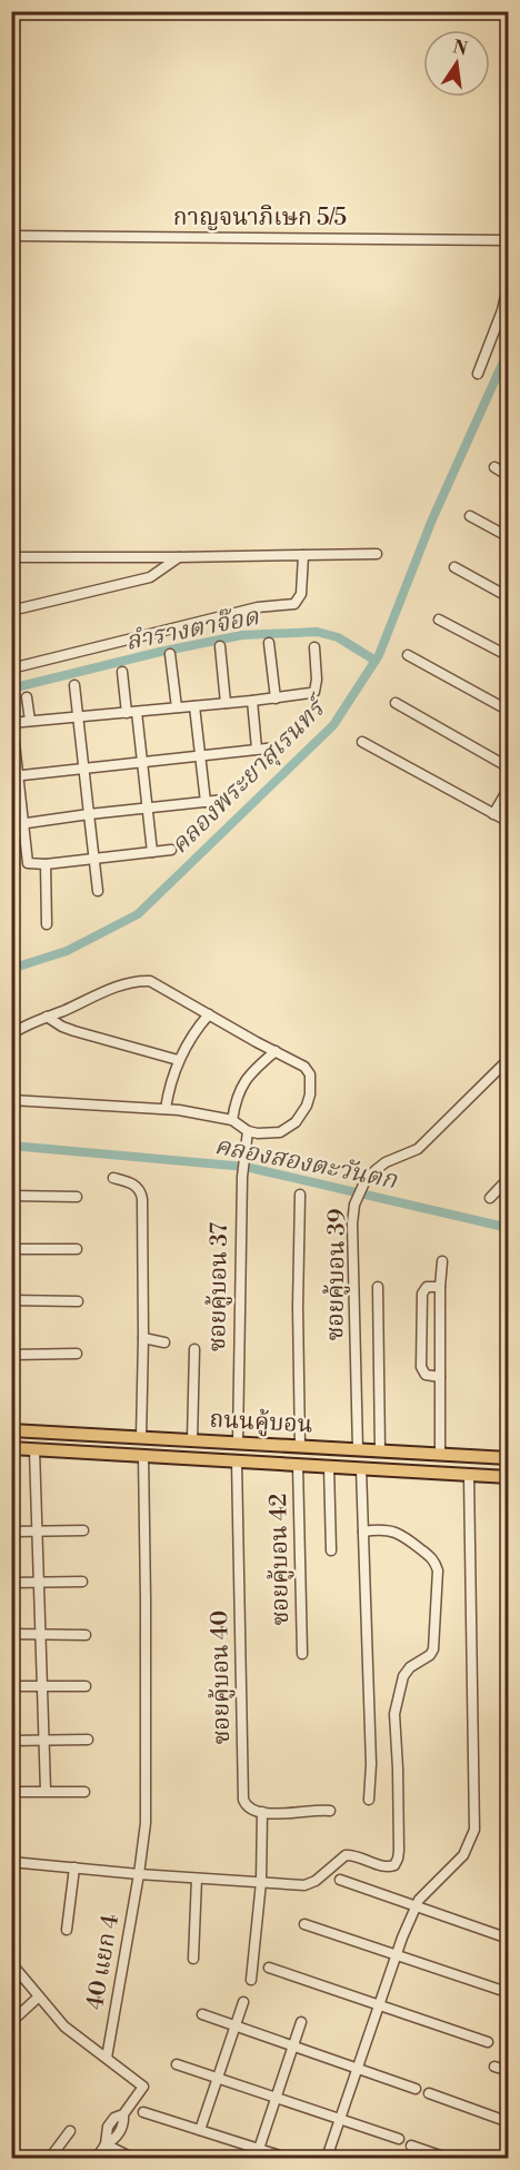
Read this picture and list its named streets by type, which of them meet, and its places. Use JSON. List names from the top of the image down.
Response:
{
  "streets": {
    "main road": ["ถนนคู้บอน"],
    "street": [
      "กาญจนาภิเษก 5/5",
      "ซอยคู้บอน 39",
      "ซอยคู้บอน 37",
      "ซอยคู้บอน 42",
      "ซอยคู้บอน 40",
      "40 แยก 4"
    ]
  },
  "crossings": [
    ["ซอยคู้บอน 39", "ถนนคู้บอน"],
    ["ซอยคู้บอน 37", "ถนนคู้บอน"],
    ["ถนนคู้บอน", "ซอยคู้บอน 42"],
    ["ถนนคู้บอน", "ซอยคู้บอน 40"],
    ["ถนนคู้บอน", "40 แยก 4"]
  ],
  "water": ["ลำรางตาจ๊อด", "คลองพระยาสุเรนทร์", "คลองสองตะวันตก"],
  "north": "top"
}
